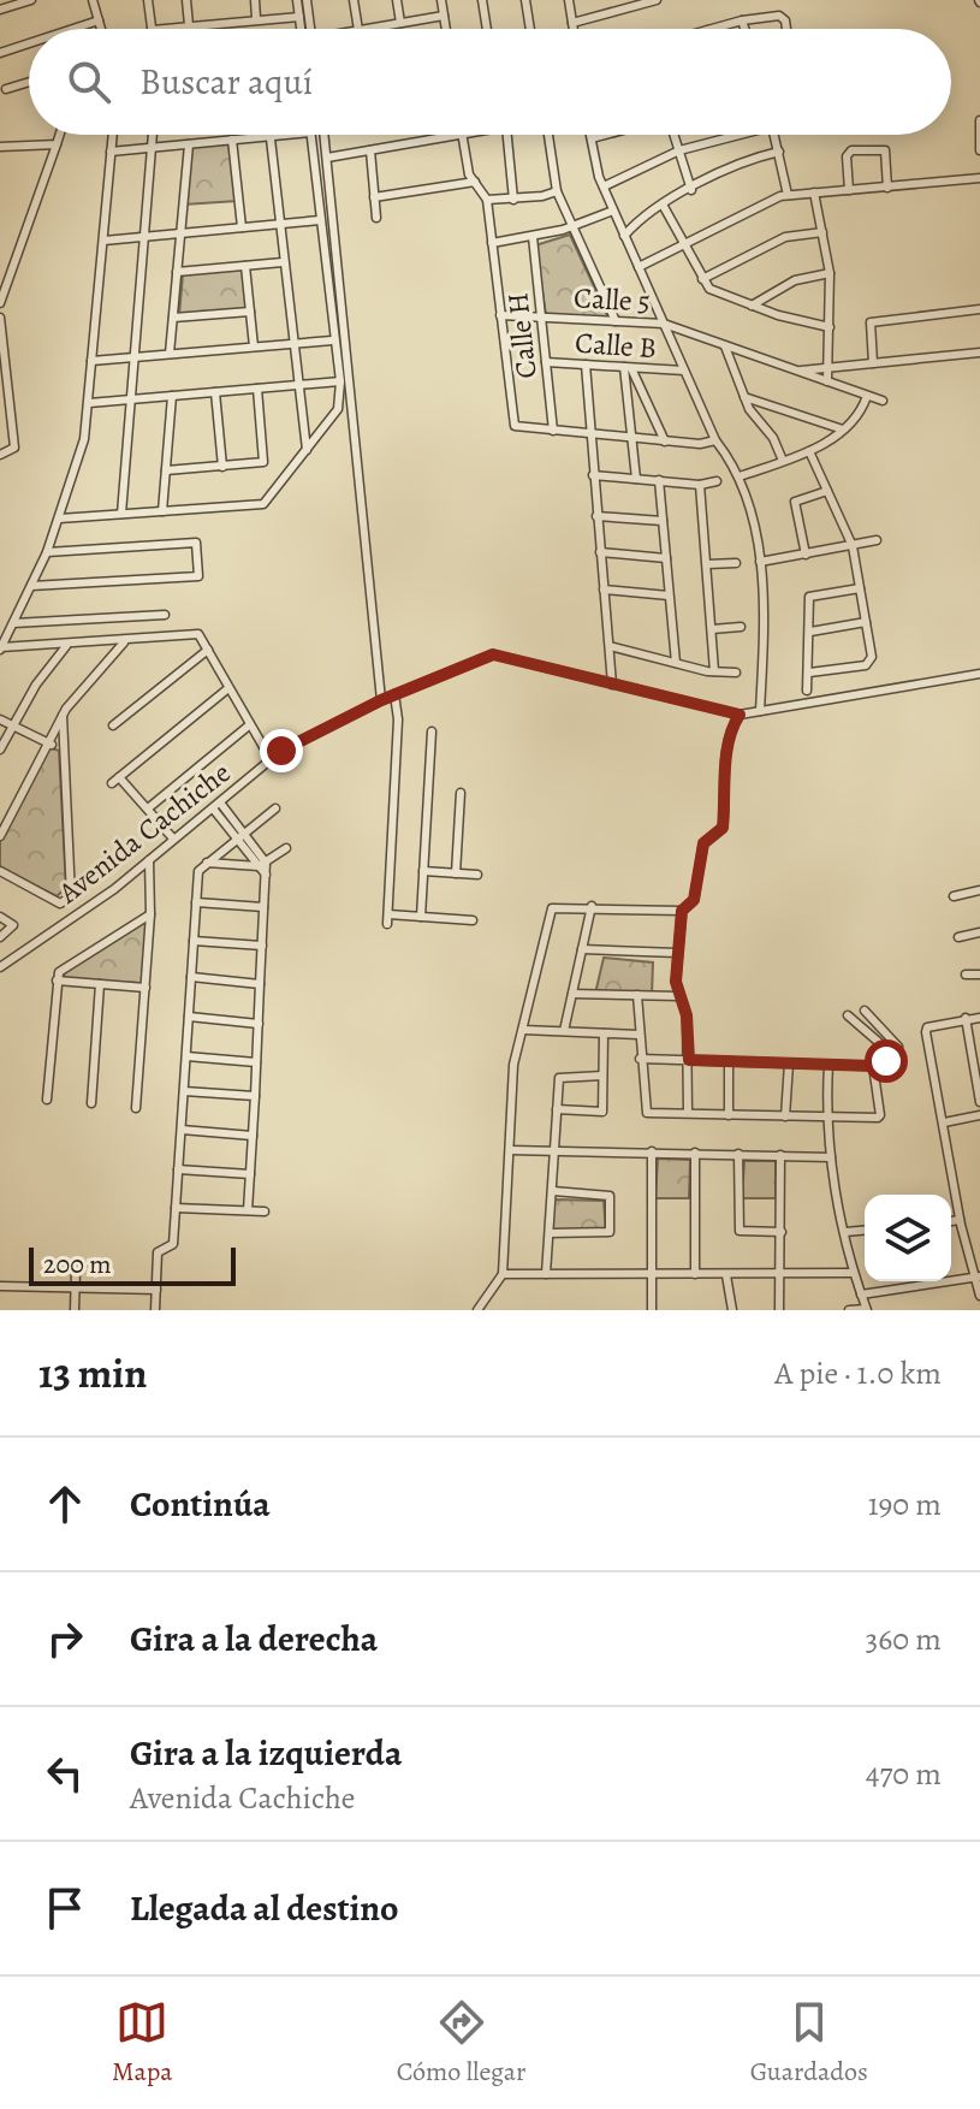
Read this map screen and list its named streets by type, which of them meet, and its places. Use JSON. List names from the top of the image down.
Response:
{
  "streets": {
    "street": [
      "Calle 5",
      "Calle H",
      "Calle B",
      "Avenida Cachiche"
    ]
  },
  "crossings": [
    ["Calle 5", "Calle H"],
    ["Calle H", "Calle B"]
  ],
  "scale_bar": "200 m",
  "page": {
    "search": "Buscar aquí",
    "scale": "200 m",
    "heading": ["13 min", "A pie · 1.0 km"],
    "list": [
      ["Continúa", "190 m"],
      ["Gira a la derecha", "360 m"],
      ["Gira a la izquierda", "Avenida Cachiche", "470 m"],
      "Llegada al destino"
    ],
    "nav": ["Mapa", "Cómo llegar", "Guardados"]
  }
}
